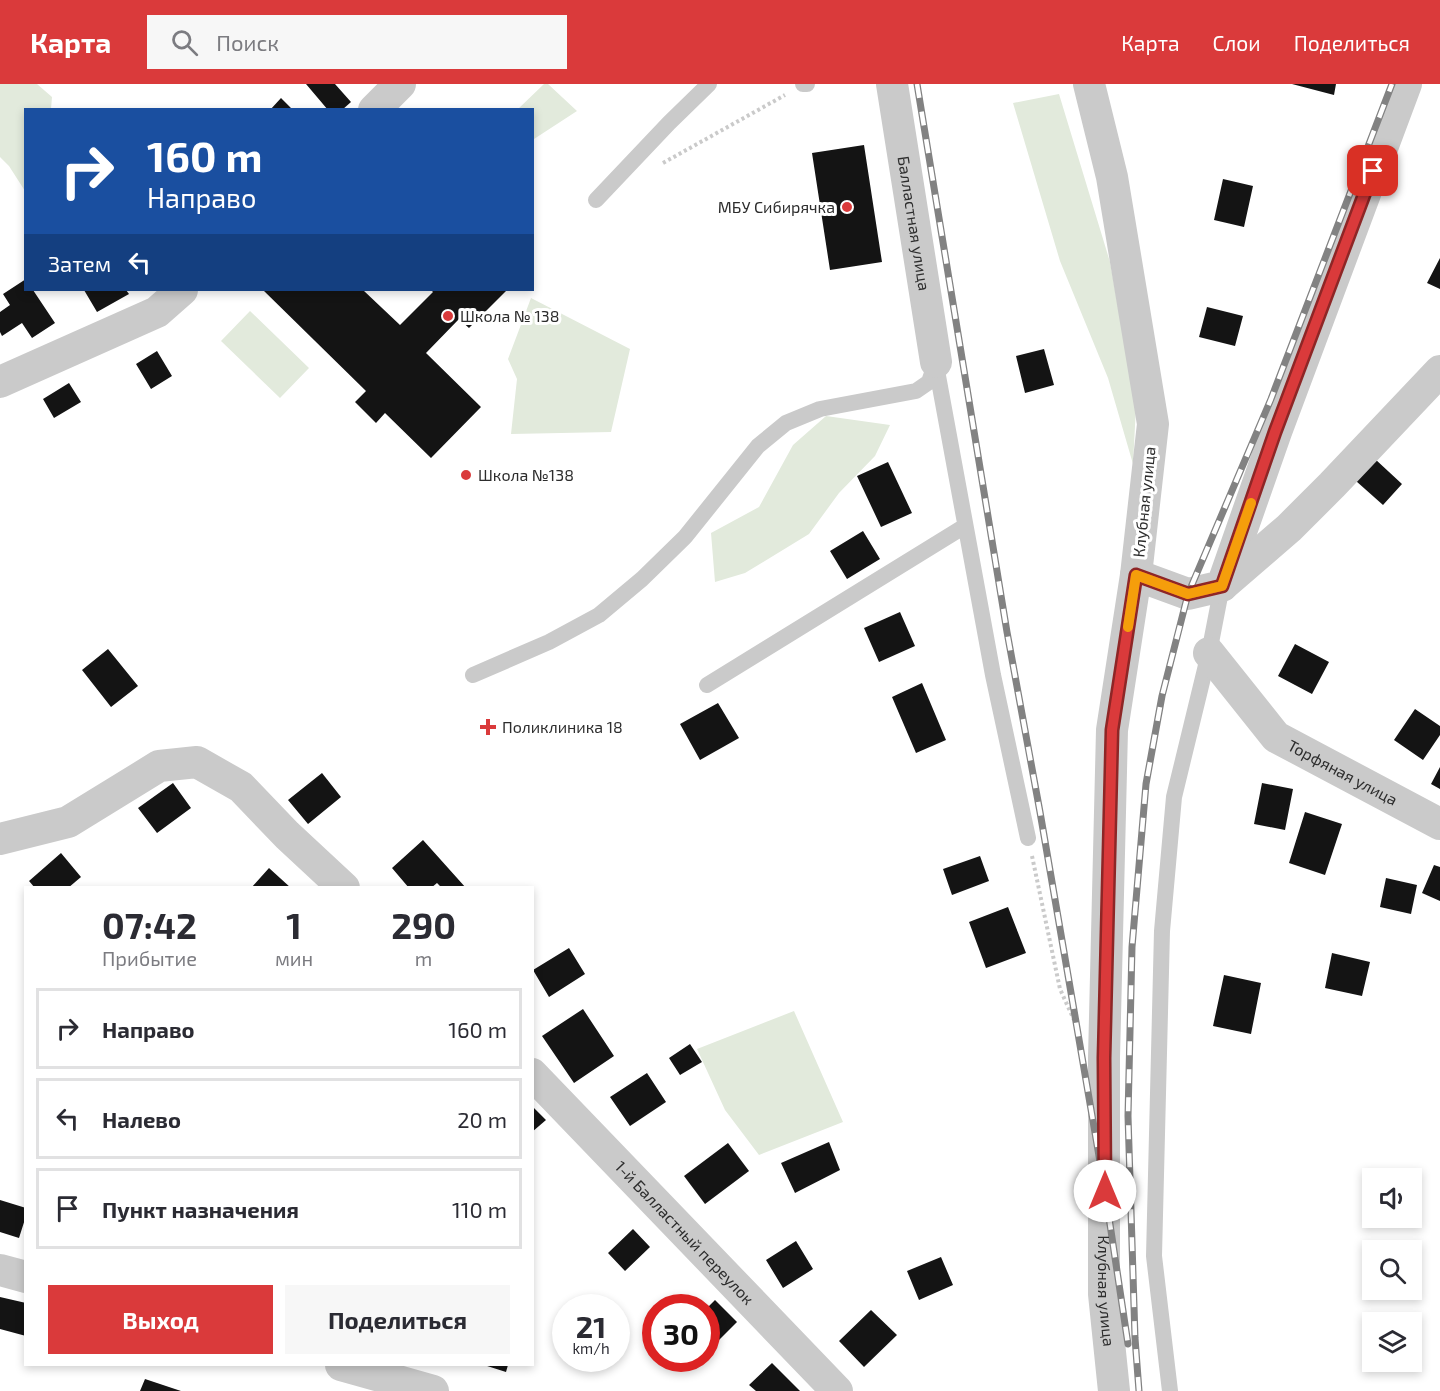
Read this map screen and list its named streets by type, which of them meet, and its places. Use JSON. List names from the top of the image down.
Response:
{
  "streets": {
    "street": [
      "Балластная улица",
      "Клубная улица",
      "Торфяная улица",
      "1-й Балластный переулок"
    ]
  },
  "places": {
    "other": ["МБУ Сибирячка", "Школа № 138", "Школа №138"],
    "health": ["Поликлиника 18"]
  },
  "page": {
    "header": "Карта",
    "search": "Поиск",
    "nav": ["Карта", "Слои", "Поделиться"],
    "turn": ["160 m", "Направо"],
    "then": "Затем",
    "eta": [
      "07:42",
      "Прибытие",
      "1",
      "мин",
      "290",
      "m"
    ],
    "list": [
      {
        "name": "Направо",
        "value": "160 m"
      },
      {
        "name": "Налево",
        "value": "20 m"
      },
      {
        "name": "Пункт назначения",
        "value": "110 m"
      }
    ],
    "buttons": ["Выход", "Поделиться"],
    "speed": "21 km/h",
    "limit": "30"
  }
}
